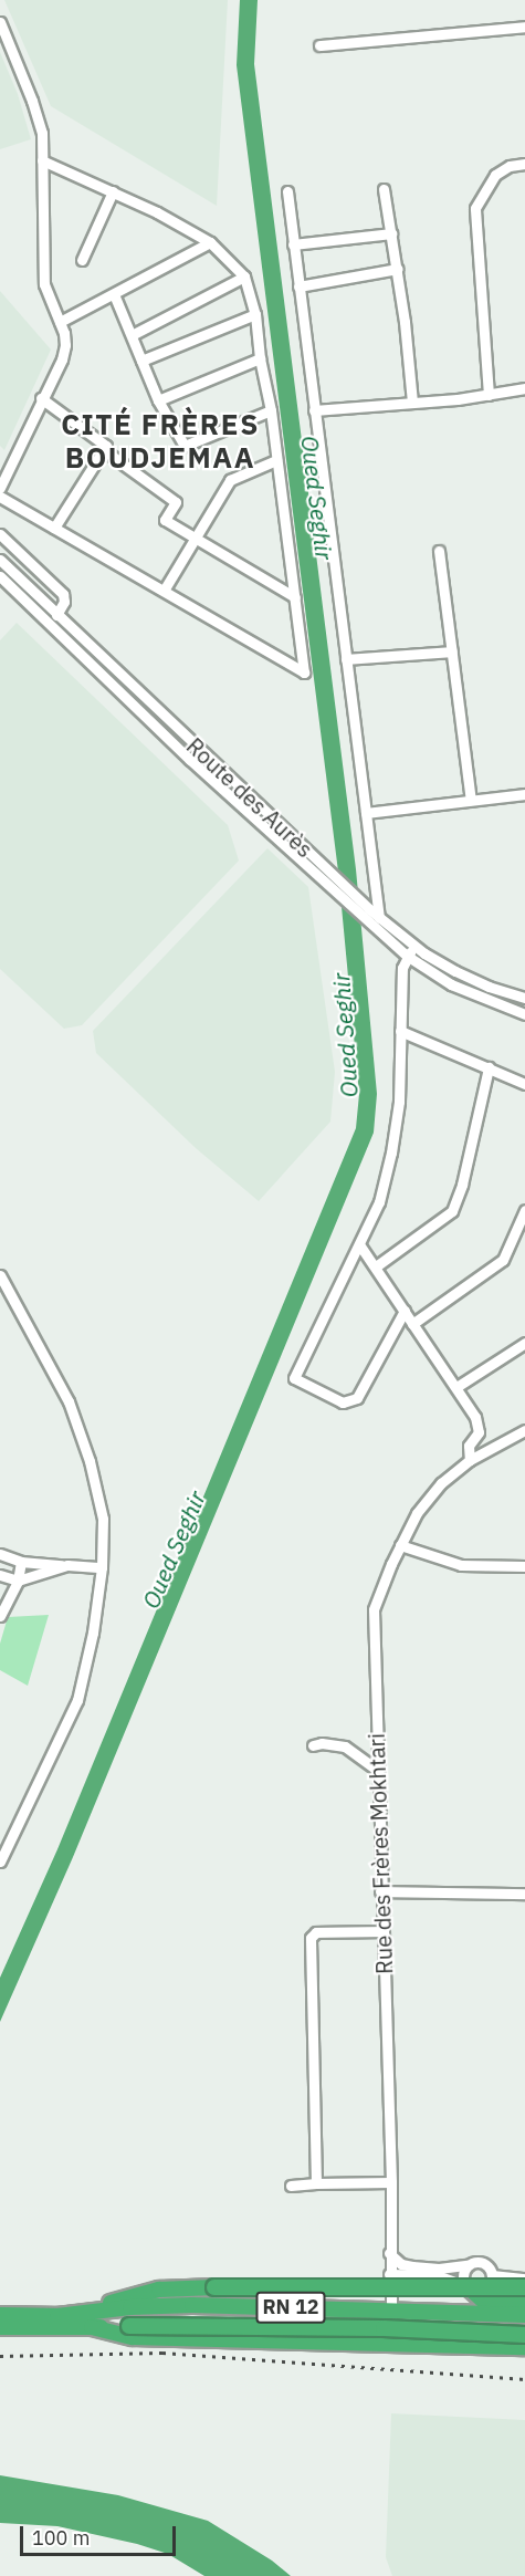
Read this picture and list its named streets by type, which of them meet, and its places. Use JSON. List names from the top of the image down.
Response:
{
  "streets": {
    "highway": ["RN 12"],
    "street": ["Route des Aurès", "Rue des Frères Mokhtari"]
  },
  "crossings": [
    ["Rue des Frères Mokhtari", "RN 12"]
  ],
  "districts": ["CITÉ FRÈRES BOUDJEMAA"],
  "water": ["Oued Seghir"],
  "scale_bar": "100 m"
}
